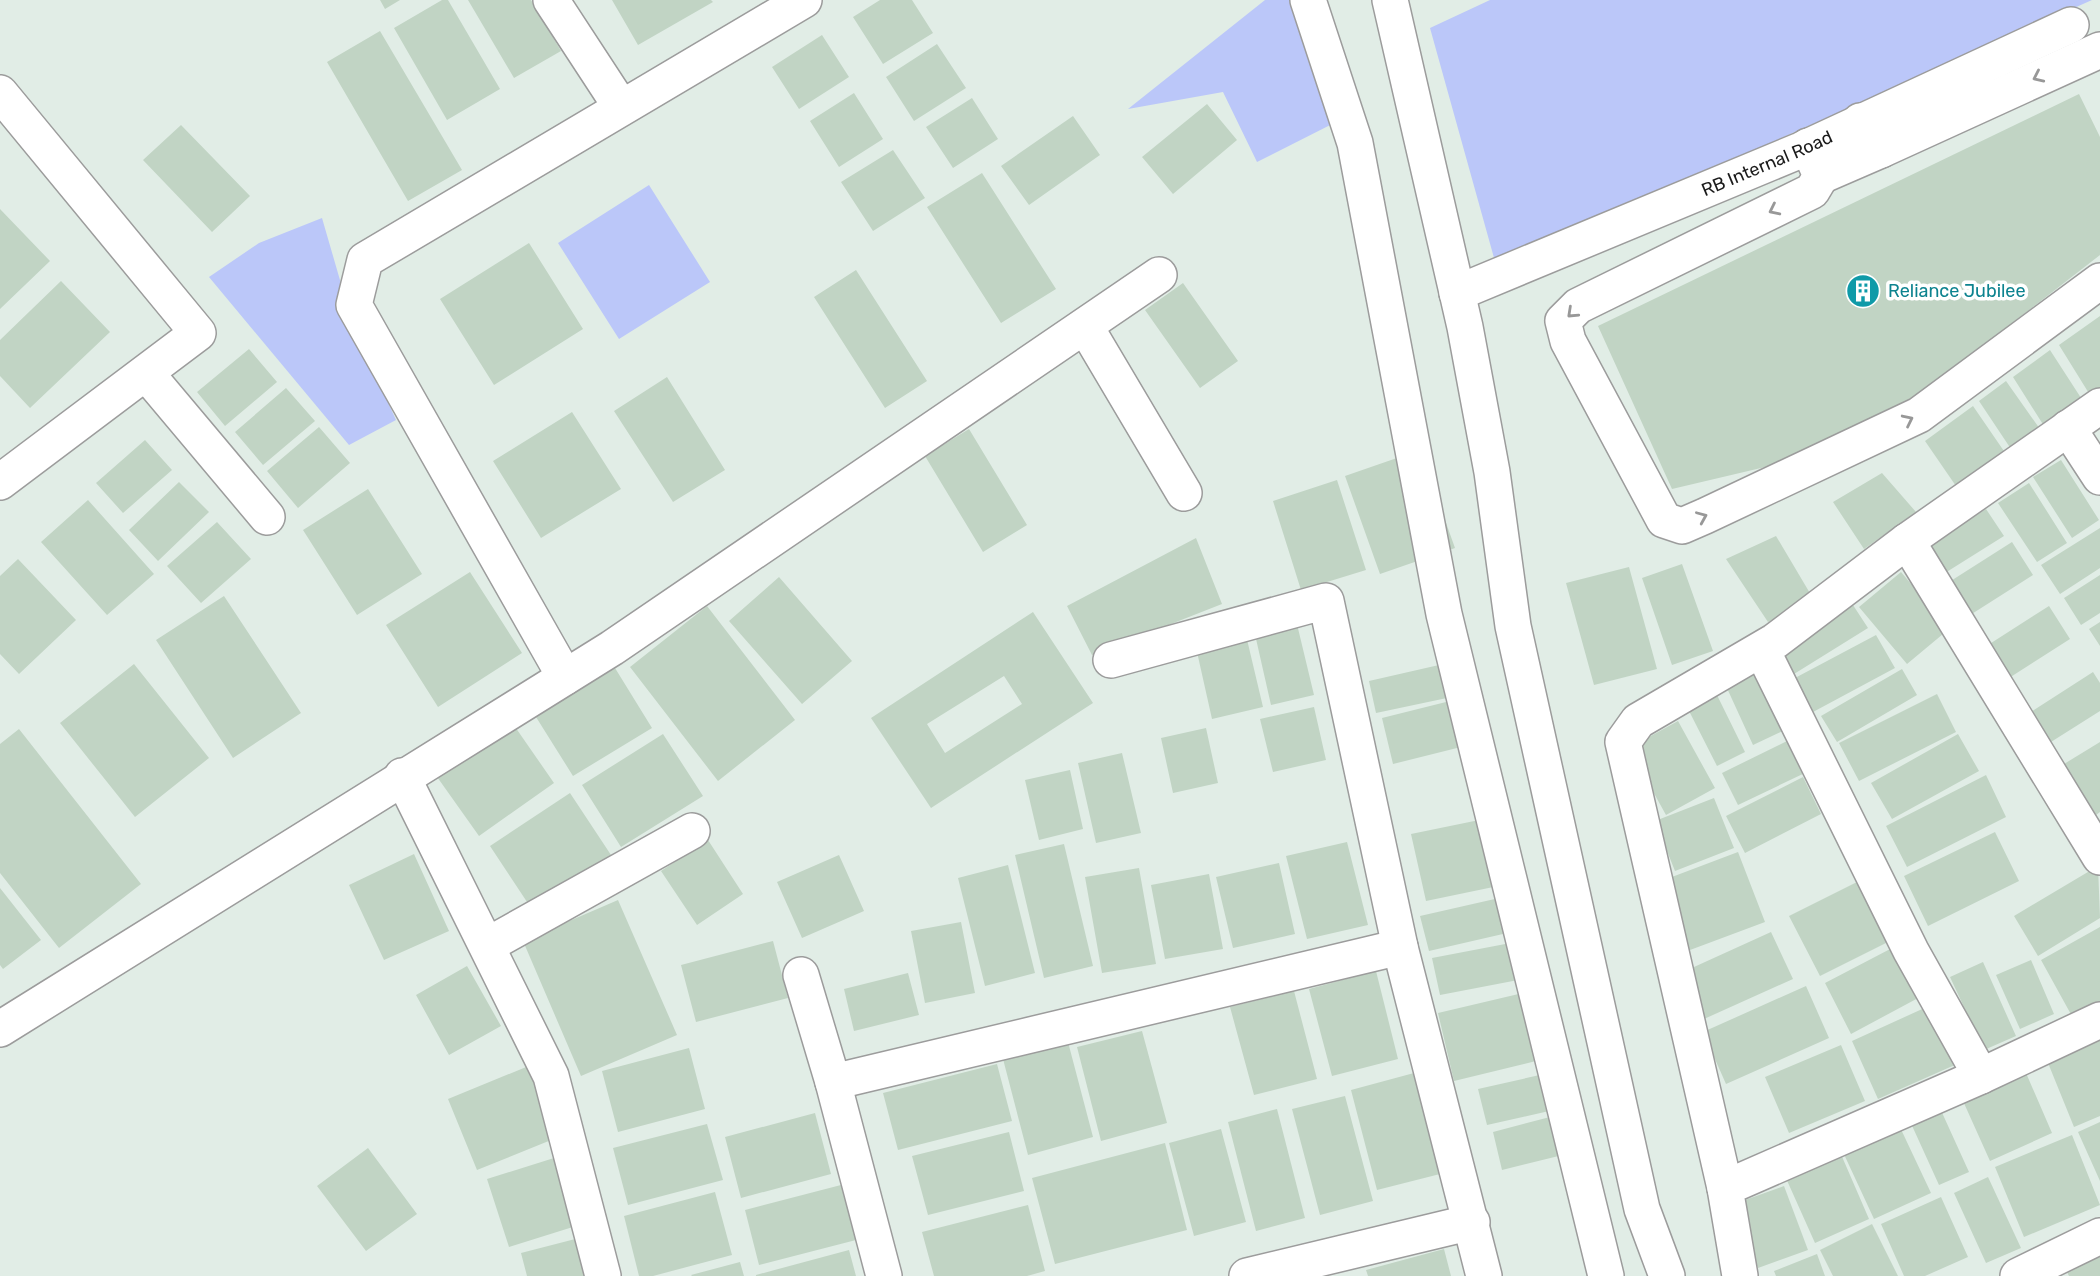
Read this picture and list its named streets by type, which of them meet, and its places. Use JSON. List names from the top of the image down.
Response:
{
  "streets": {
    "street": ["RB Internal Road"]
  },
  "places": {
    "building": ["Reliance Jubilee"]
  }
}
